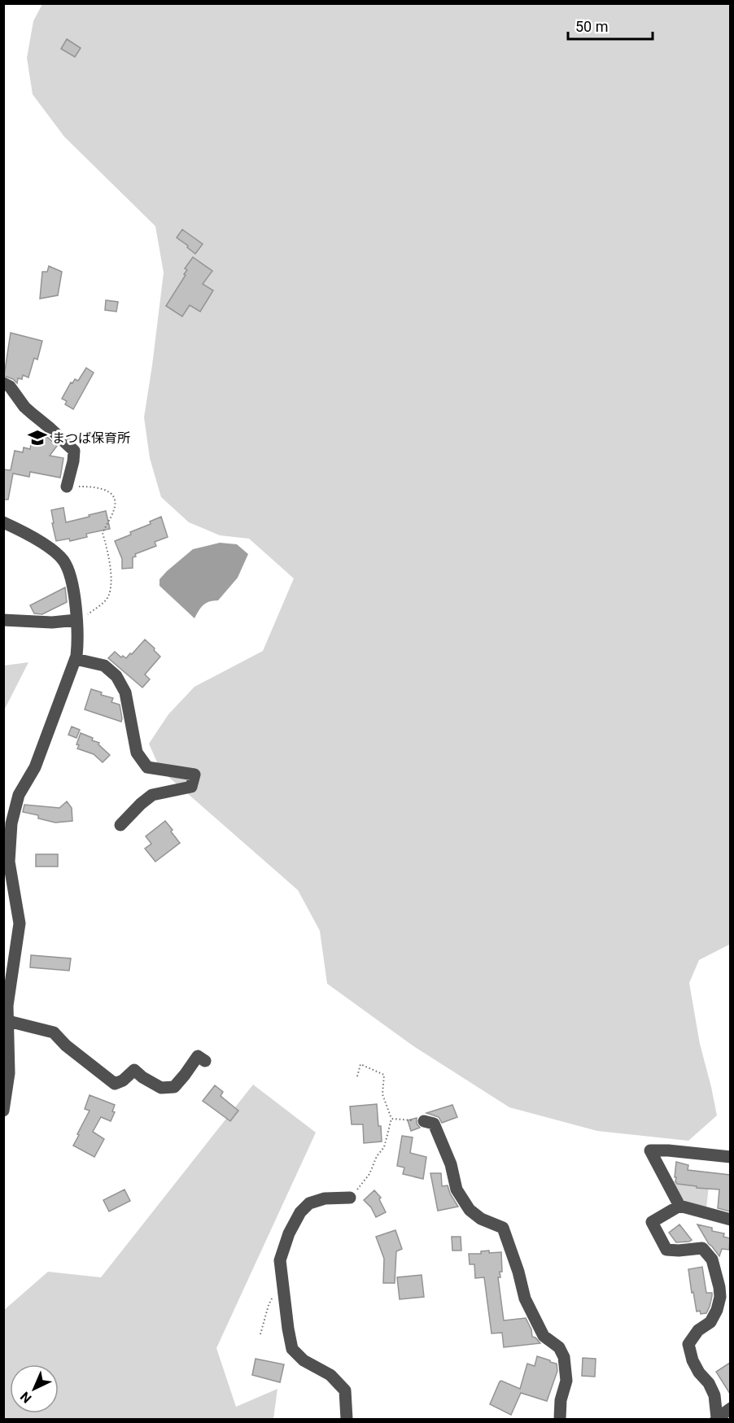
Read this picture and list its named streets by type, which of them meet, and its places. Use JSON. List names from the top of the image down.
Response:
{
  "places": {
    "school or university": ["まつば保育所"]
  },
  "scale_bar": "50 m",
  "north": "bottom left"
}
